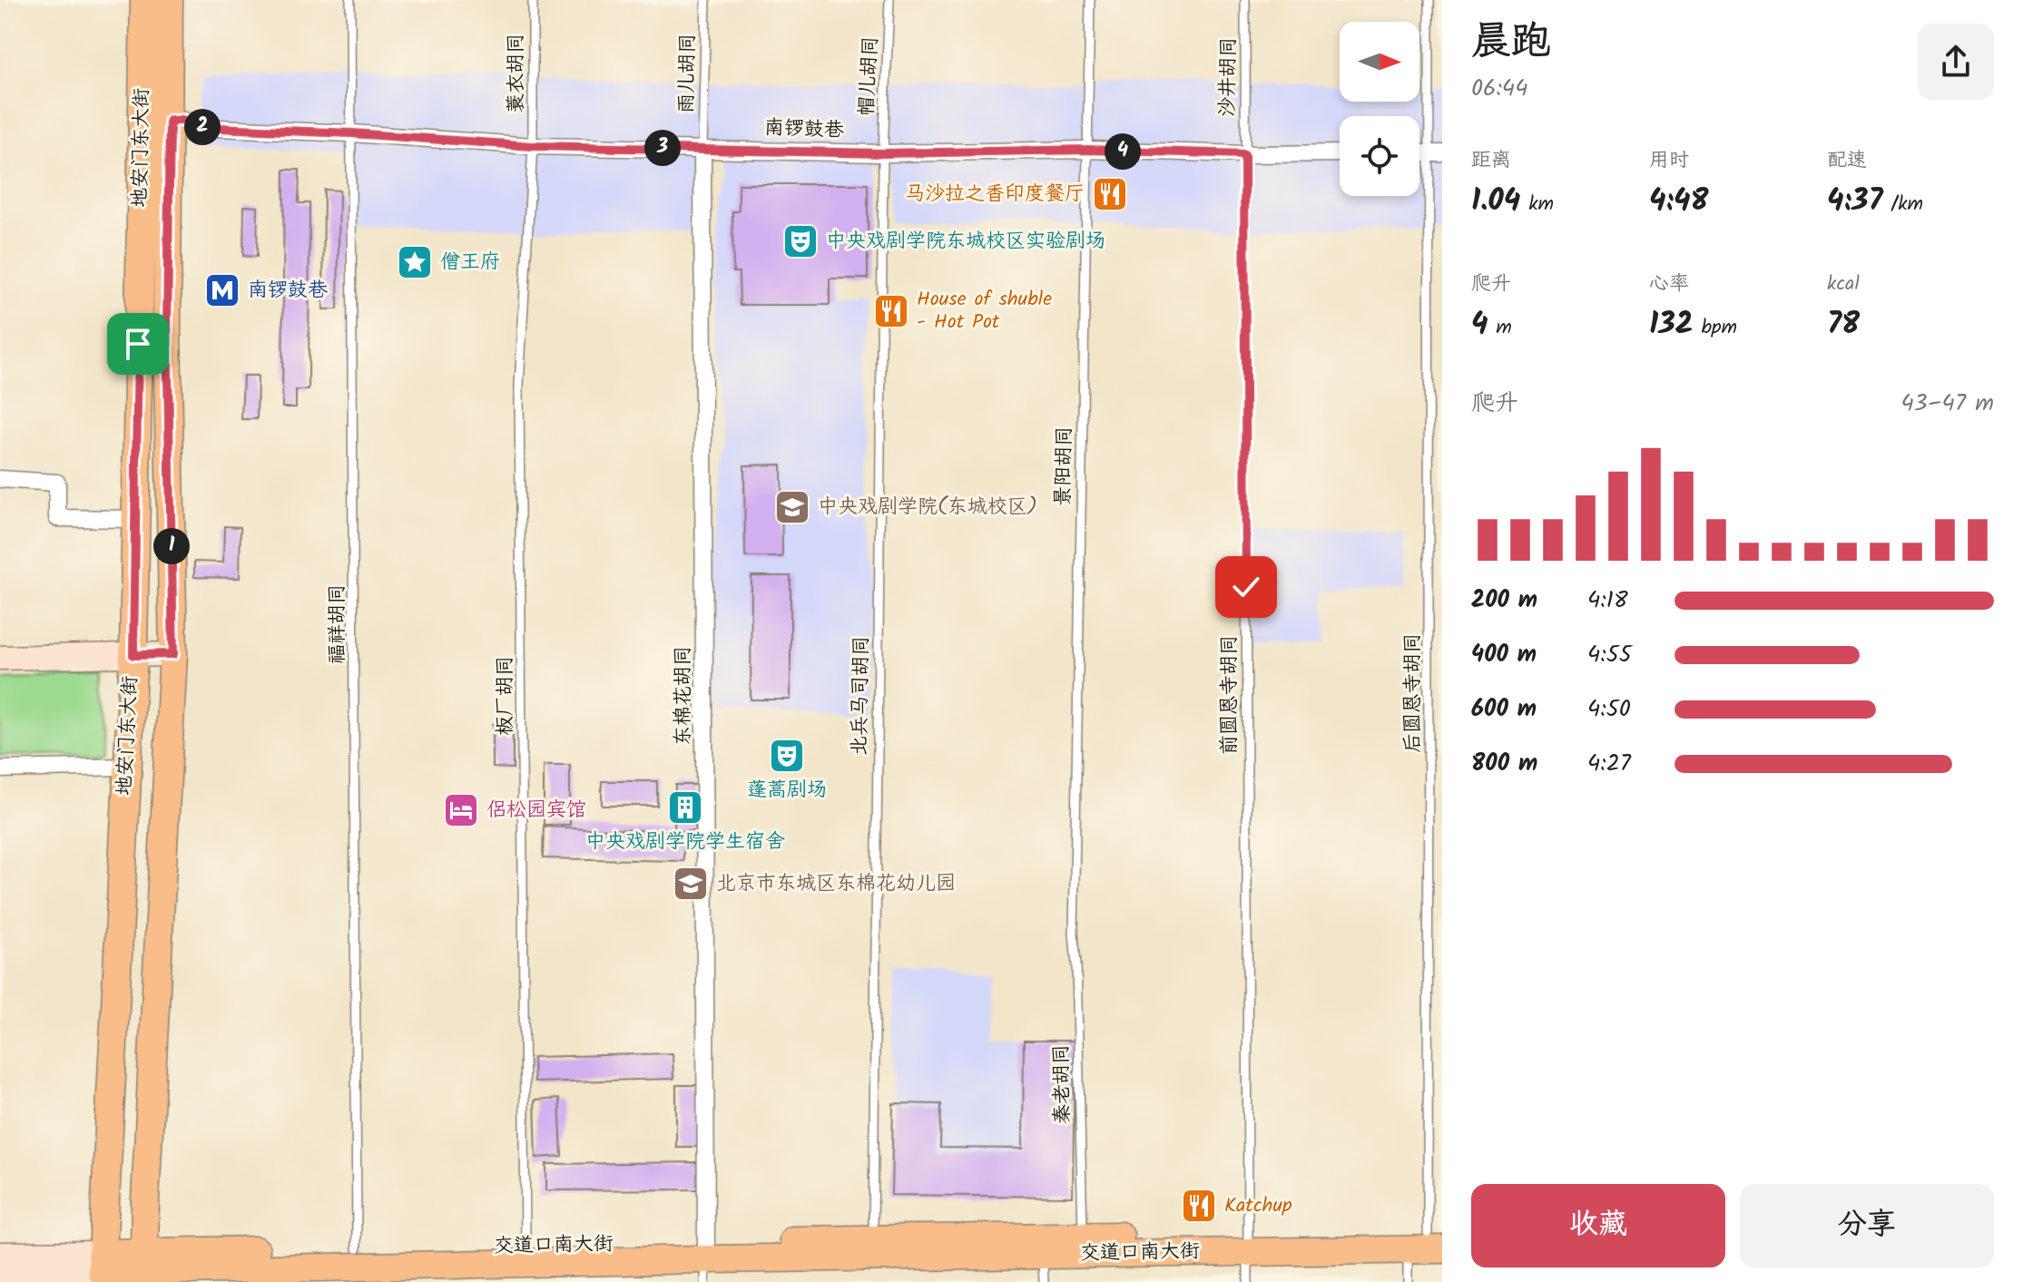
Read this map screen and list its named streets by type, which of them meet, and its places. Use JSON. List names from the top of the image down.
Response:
{
  "streets": {
    "main road": ["地安门东大街", "交道口南大街"],
    "street": ["南锣鼓巷", "东棉花胡同"],
    "lane": [
      "蓑衣胡同",
      "雨儿胡同",
      "帽儿胡同",
      "沙井胡同",
      "景阳胡同",
      "福祥胡同",
      "后圆恩寺胡同",
      "前圆恩寺胡同",
      "板厂胡同",
      "北兵马司胡同",
      "秦老胡同"
    ]
  },
  "crossings": [
    ["蓑衣胡同", "南锣鼓巷"],
    ["蓑衣胡同", "板厂胡同"],
    ["雨儿胡同", "南锣鼓巷"],
    ["雨儿胡同", "东棉花胡同"],
    ["帽儿胡同", "南锣鼓巷"],
    ["帽儿胡同", "北兵马司胡同"],
    ["沙井胡同", "南锣鼓巷"],
    ["沙井胡同", "前圆恩寺胡同"],
    ["南锣鼓巷", "地安门东大街"],
    ["南锣鼓巷", "景阳胡同"],
    ["南锣鼓巷", "福祥胡同"],
    ["南锣鼓巷", "前圆恩寺胡同"],
    ["南锣鼓巷", "板厂胡同"],
    ["南锣鼓巷", "东棉花胡同"],
    ["南锣鼓巷", "北兵马司胡同"],
    ["地安门东大街", "交道口南大街"],
    ["景阳胡同", "秦老胡同"],
    ["福祥胡同", "交道口南大街"],
    ["后圆恩寺胡同", "交道口南大街"],
    ["前圆恩寺胡同", "交道口南大街"],
    ["板厂胡同", "交道口南大街"],
    ["东棉花胡同", "交道口南大街"],
    ["北兵马司胡同", "交道口南大街"],
    ["秦老胡同", "交道口南大街"]
  ],
  "places": {
    "restaurant": ["马沙拉之香印度餐厅", "House of shuble - Hot Pot", "Katchup"],
    "theatre": ["中央戏剧学院东城校区实验剧场", "蓬蒿剧场"],
    "place": ["僧王府"],
    "metro station": ["南锣鼓巷"],
    "school or university": ["中央戏剧学院(东城校区)", "北京市东城区东棉花幼儿园"],
    "building": ["中央戏剧学院学生宿舍"],
    "hotel": ["侣松园宾馆"]
  },
  "north": "right",
  "page": {
    "heading": ["晨跑", "06:44"],
    "pins": [
      "2",
      "3",
      "4",
      "1"
    ],
    "stats": [
      ["距离", "1.04 km"],
      ["用时", "4:48"],
      ["配速", "4:37 /km"],
      ["爬升", "4 m"],
      ["心率", "132 bpm"],
      ["kcal", "78"]
    ],
    "chart": ["爬升", "43–47 m"],
    "list": [
      {
        "name": "200 m",
        "note": "4:18"
      },
      {
        "name": "400 m",
        "note": "4:55"
      },
      {
        "name": "600 m",
        "note": "4:50"
      },
      {
        "name": "800 m",
        "note": "4:27"
      }
    ],
    "buttons": ["收藏", "分享"]
  }
}
